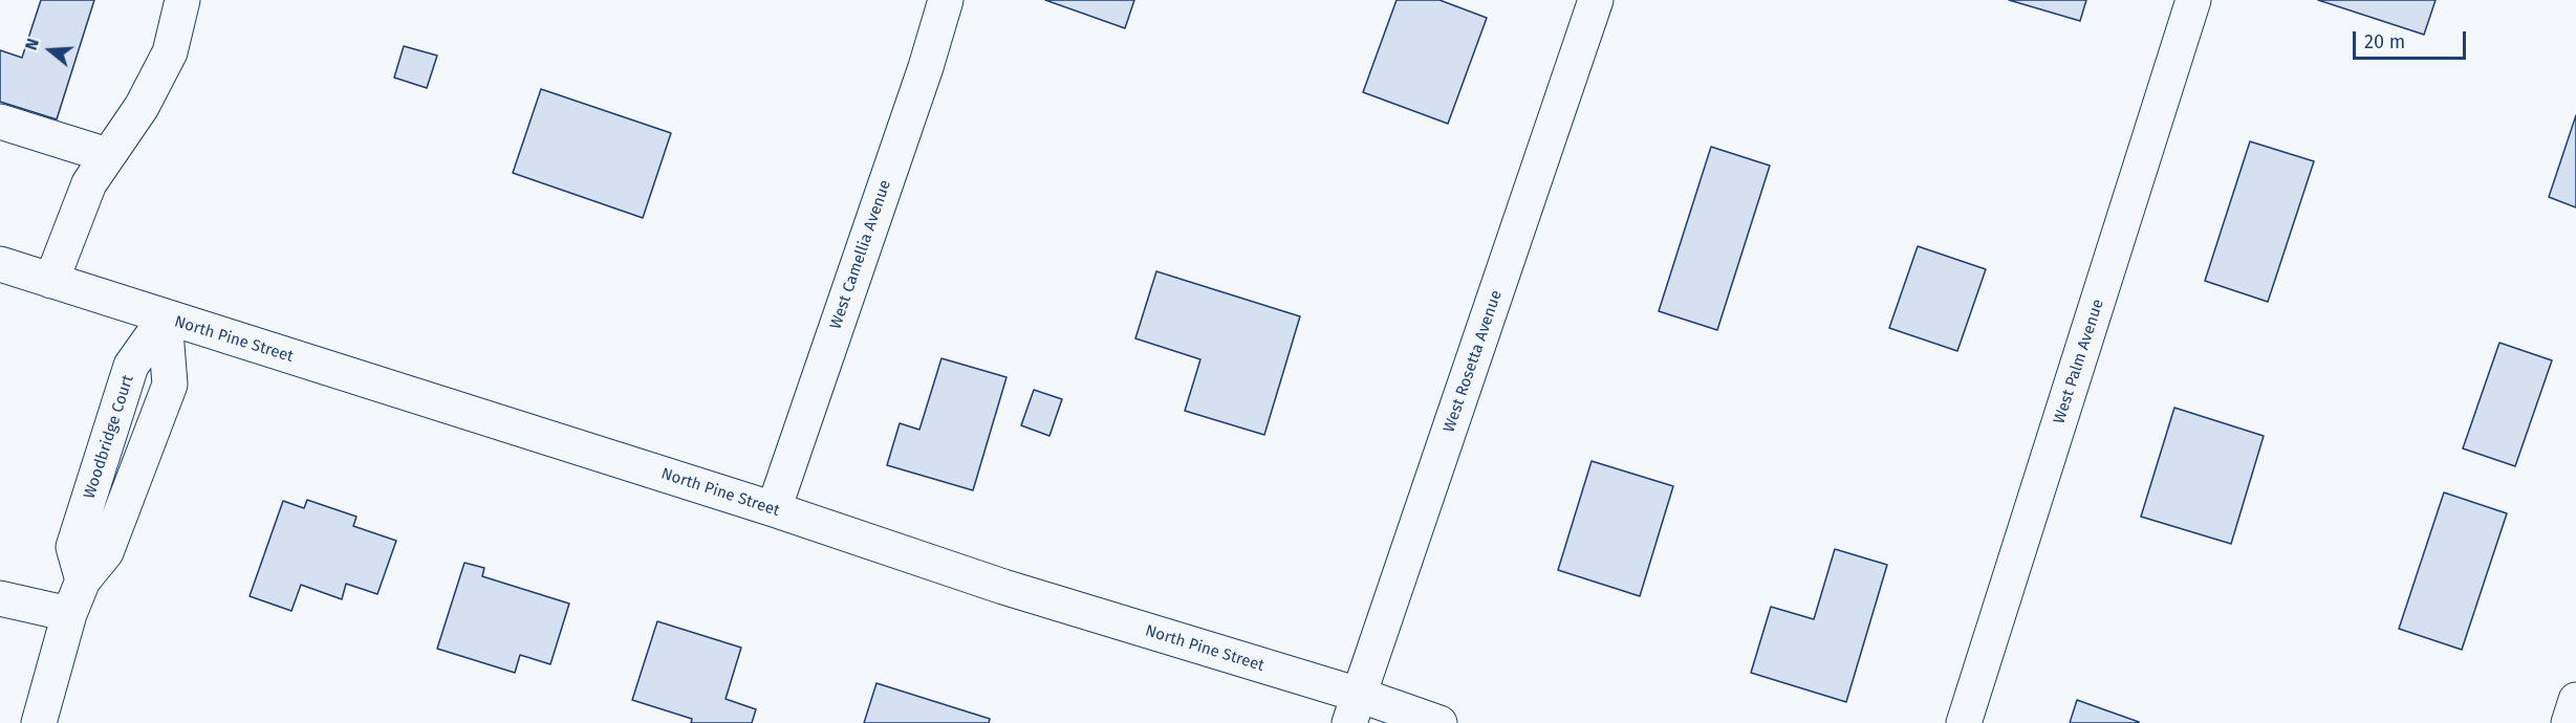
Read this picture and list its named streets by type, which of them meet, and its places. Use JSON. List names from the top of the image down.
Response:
{
  "streets": {
    "street": [
      "West Camellia Avenue",
      "North Pine Street",
      "West Rosetta Avenue",
      "West Palm Avenue"
    ]
  },
  "crossings": [
    ["West Camellia Avenue", "North Pine Street"],
    ["North Pine Street", "West Rosetta Avenue"]
  ],
  "scale_bar": "20 m",
  "north": "left"
}
